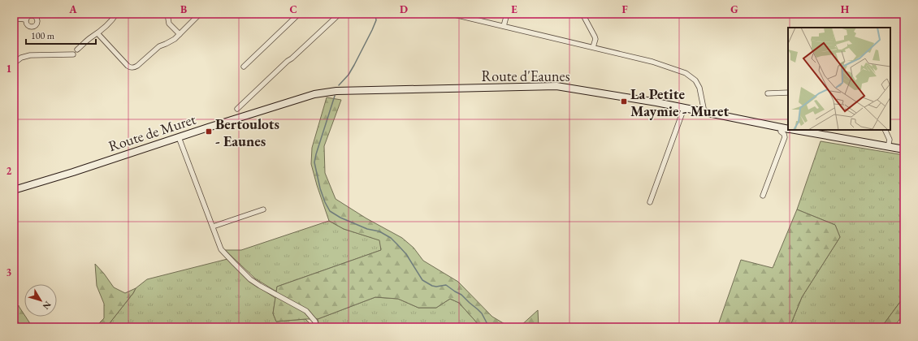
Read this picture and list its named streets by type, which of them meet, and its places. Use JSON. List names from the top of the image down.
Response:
{
  "streets": {
    "main road": ["Route d'Eaunes", "Route de Muret"]
  },
  "crossings": [
    ["Route d'Eaunes", "Route de Muret"]
  ],
  "places": {
    "transit": ["La Petite Maymie - Muret", "Bertoulots - Eaunes"]
  },
  "scale_bar": "100 m",
  "north": "bottom right",
  "grid": {
    "columns": [
      "A",
      "B",
      "C",
      "D",
      "E",
      "F",
      "G",
      "H"
    ],
    "rows": ["1", "2", "3"]
  }
}
